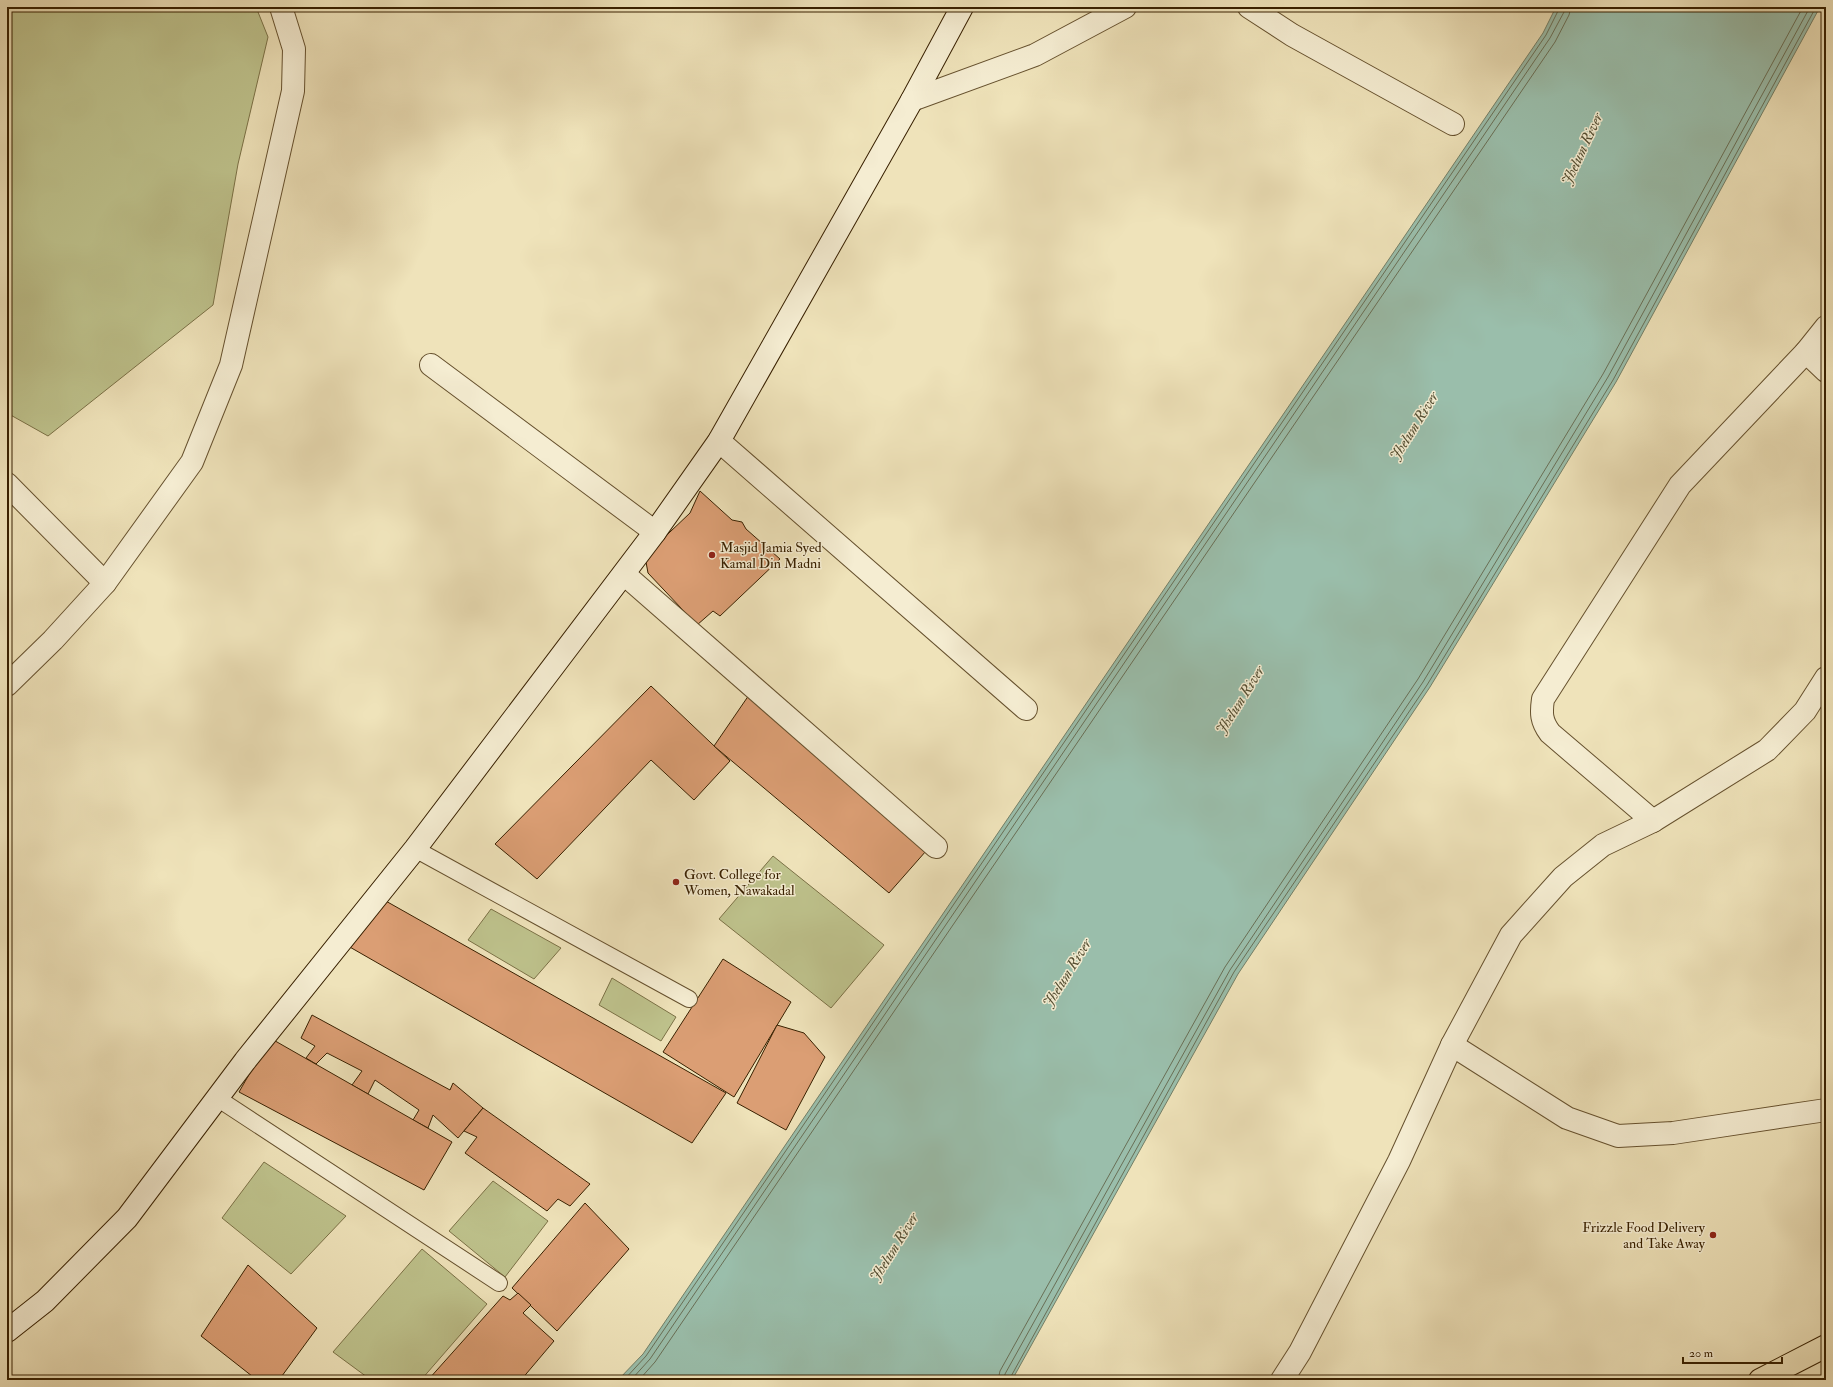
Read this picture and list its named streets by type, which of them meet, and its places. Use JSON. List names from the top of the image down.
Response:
{
  "water": ["Jhelum River"],
  "places": ["Masjid Jamia Syed Kamal Din Madni", "Govt. College for Women, Nawakadal", "Frizzle Food Delivery and Take Away"],
  "scale_bar": "20 m"
}
